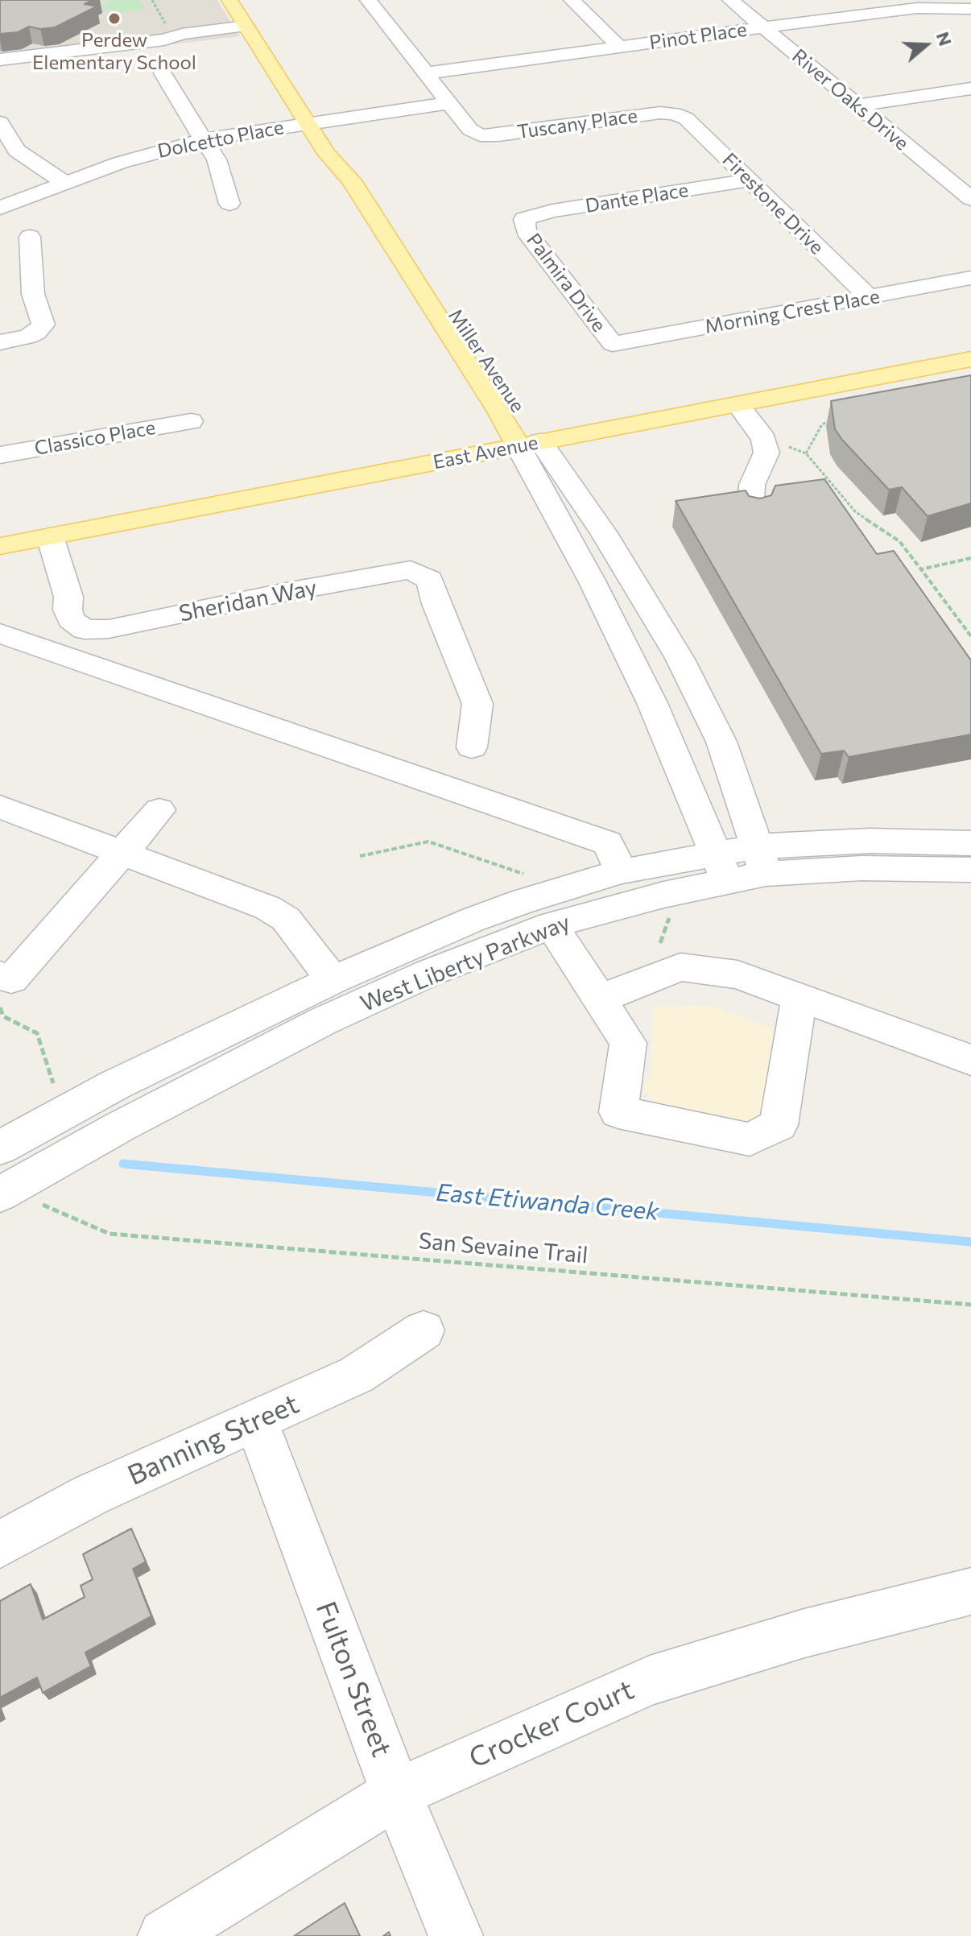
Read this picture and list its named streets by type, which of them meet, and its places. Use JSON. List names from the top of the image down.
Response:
{
  "streets": {
    "main road": ["Miller Avenue", "East Avenue"],
    "street": [
      "Pinot Place",
      "River Oaks Drive",
      "Tuscany Place",
      "Dolcetto Place",
      "Dante Place",
      "Firestone Drive",
      "Palmira Drive",
      "Morning Crest Place",
      "Classico Place",
      "Sheridan Way",
      "West Liberty Parkway",
      "Banning Street",
      "Fulton Street",
      "Crocker Court"
    ],
    "path": ["San Sevaine Trail"]
  },
  "crossings": [
    ["Pinot Place", "River Oaks Drive"],
    ["Tuscany Place", "Dolcetto Place"],
    ["Tuscany Place", "Firestone Drive"],
    ["Dolcetto Place", "Miller Avenue"],
    ["Dante Place", "Firestone Drive"],
    ["Dante Place", "Palmira Drive"],
    ["Firestone Drive", "Morning Crest Place"],
    ["Palmira Drive", "Morning Crest Place"],
    ["Miller Avenue", "East Avenue"],
    ["Miller Avenue", "West Liberty Parkway"],
    ["East Avenue", "Sheridan Way"],
    ["Banning Street", "Fulton Street"],
    ["Fulton Street", "Crocker Court"]
  ],
  "water": ["East Etiwanda Creek"],
  "places": ["Perdew Elementary School"],
  "north": "right"
}
